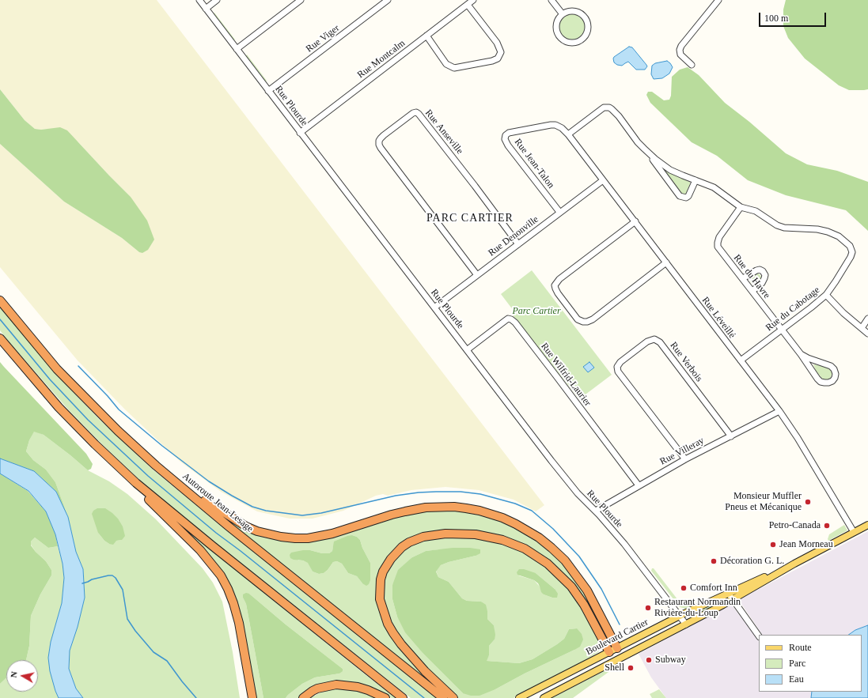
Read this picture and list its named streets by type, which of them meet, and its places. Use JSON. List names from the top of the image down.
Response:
{
  "streets": {
    "highway": ["Autoroute Jean-Lesage"],
    "main road": ["Boulevard Cartier"],
    "street": [
      "Rue Viger",
      "Rue Montcalm",
      "Rue Plourde",
      "Rue Anseville",
      "Rue Jean-Talon",
      "Rue Denonville",
      "Rue du Havre",
      "Rue du Cabotage",
      "Rue Léveillé",
      "Rue Verbois",
      "Rue Wilfrid-Laurier",
      "Rue Villeray"
    ]
  },
  "crossings": [
    ["Rue Viger", "Rue Plourde"],
    ["Rue Montcalm", "Rue Plourde"],
    ["Rue Plourde", "Rue Denonville"],
    ["Rue Plourde", "Rue Wilfrid-Laurier"],
    ["Rue Plourde", "Rue Villeray"],
    ["Rue Plourde", "Boulevard Cartier"],
    ["Rue Anseville", "Rue Denonville"],
    ["Rue Jean-Talon", "Rue Denonville"],
    ["Rue Jean-Talon", "Rue Léveillé"],
    ["Rue Denonville", "Rue Léveillé"],
    ["Rue du Havre", "Rue du Cabotage"],
    ["Rue du Cabotage", "Rue Léveillé"],
    ["Rue Léveillé", "Rue Villeray"],
    ["Rue Léveillé", "Boulevard Cartier"],
    ["Rue Verbois", "Rue Villeray"],
    ["Rue Wilfrid-Laurier", "Rue Villeray"]
  ],
  "districts": ["PARC CARTIER"],
  "parks": ["Parc Cartier"],
  "places": [
    "Monsieur Muffler Pneus et Mécanique",
    "Petro-Canada",
    "Jean Morneau",
    "Décoration G. L.",
    "Comfort Inn",
    "Restaurant Normandin Rivière-du-Loup",
    "Subway",
    "Shell"
  ],
  "legend": ["Route", "Parc", "Eau"],
  "scale_bar": "100 m",
  "north": "left"
}
